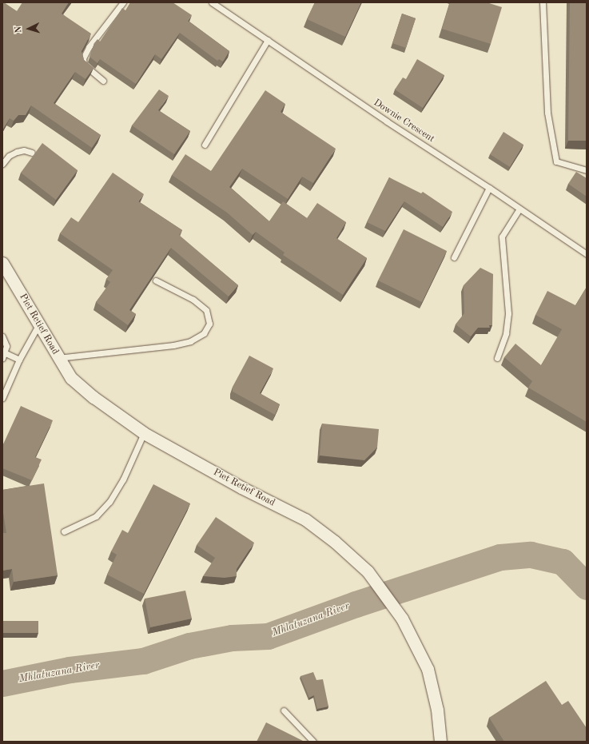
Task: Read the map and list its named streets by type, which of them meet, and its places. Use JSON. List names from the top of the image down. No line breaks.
{"streets":{"street":["Piet Retief Road"],"lane":["Downie Crescent"]},"water":["Mhlatuzana River"],"north":"left"}
